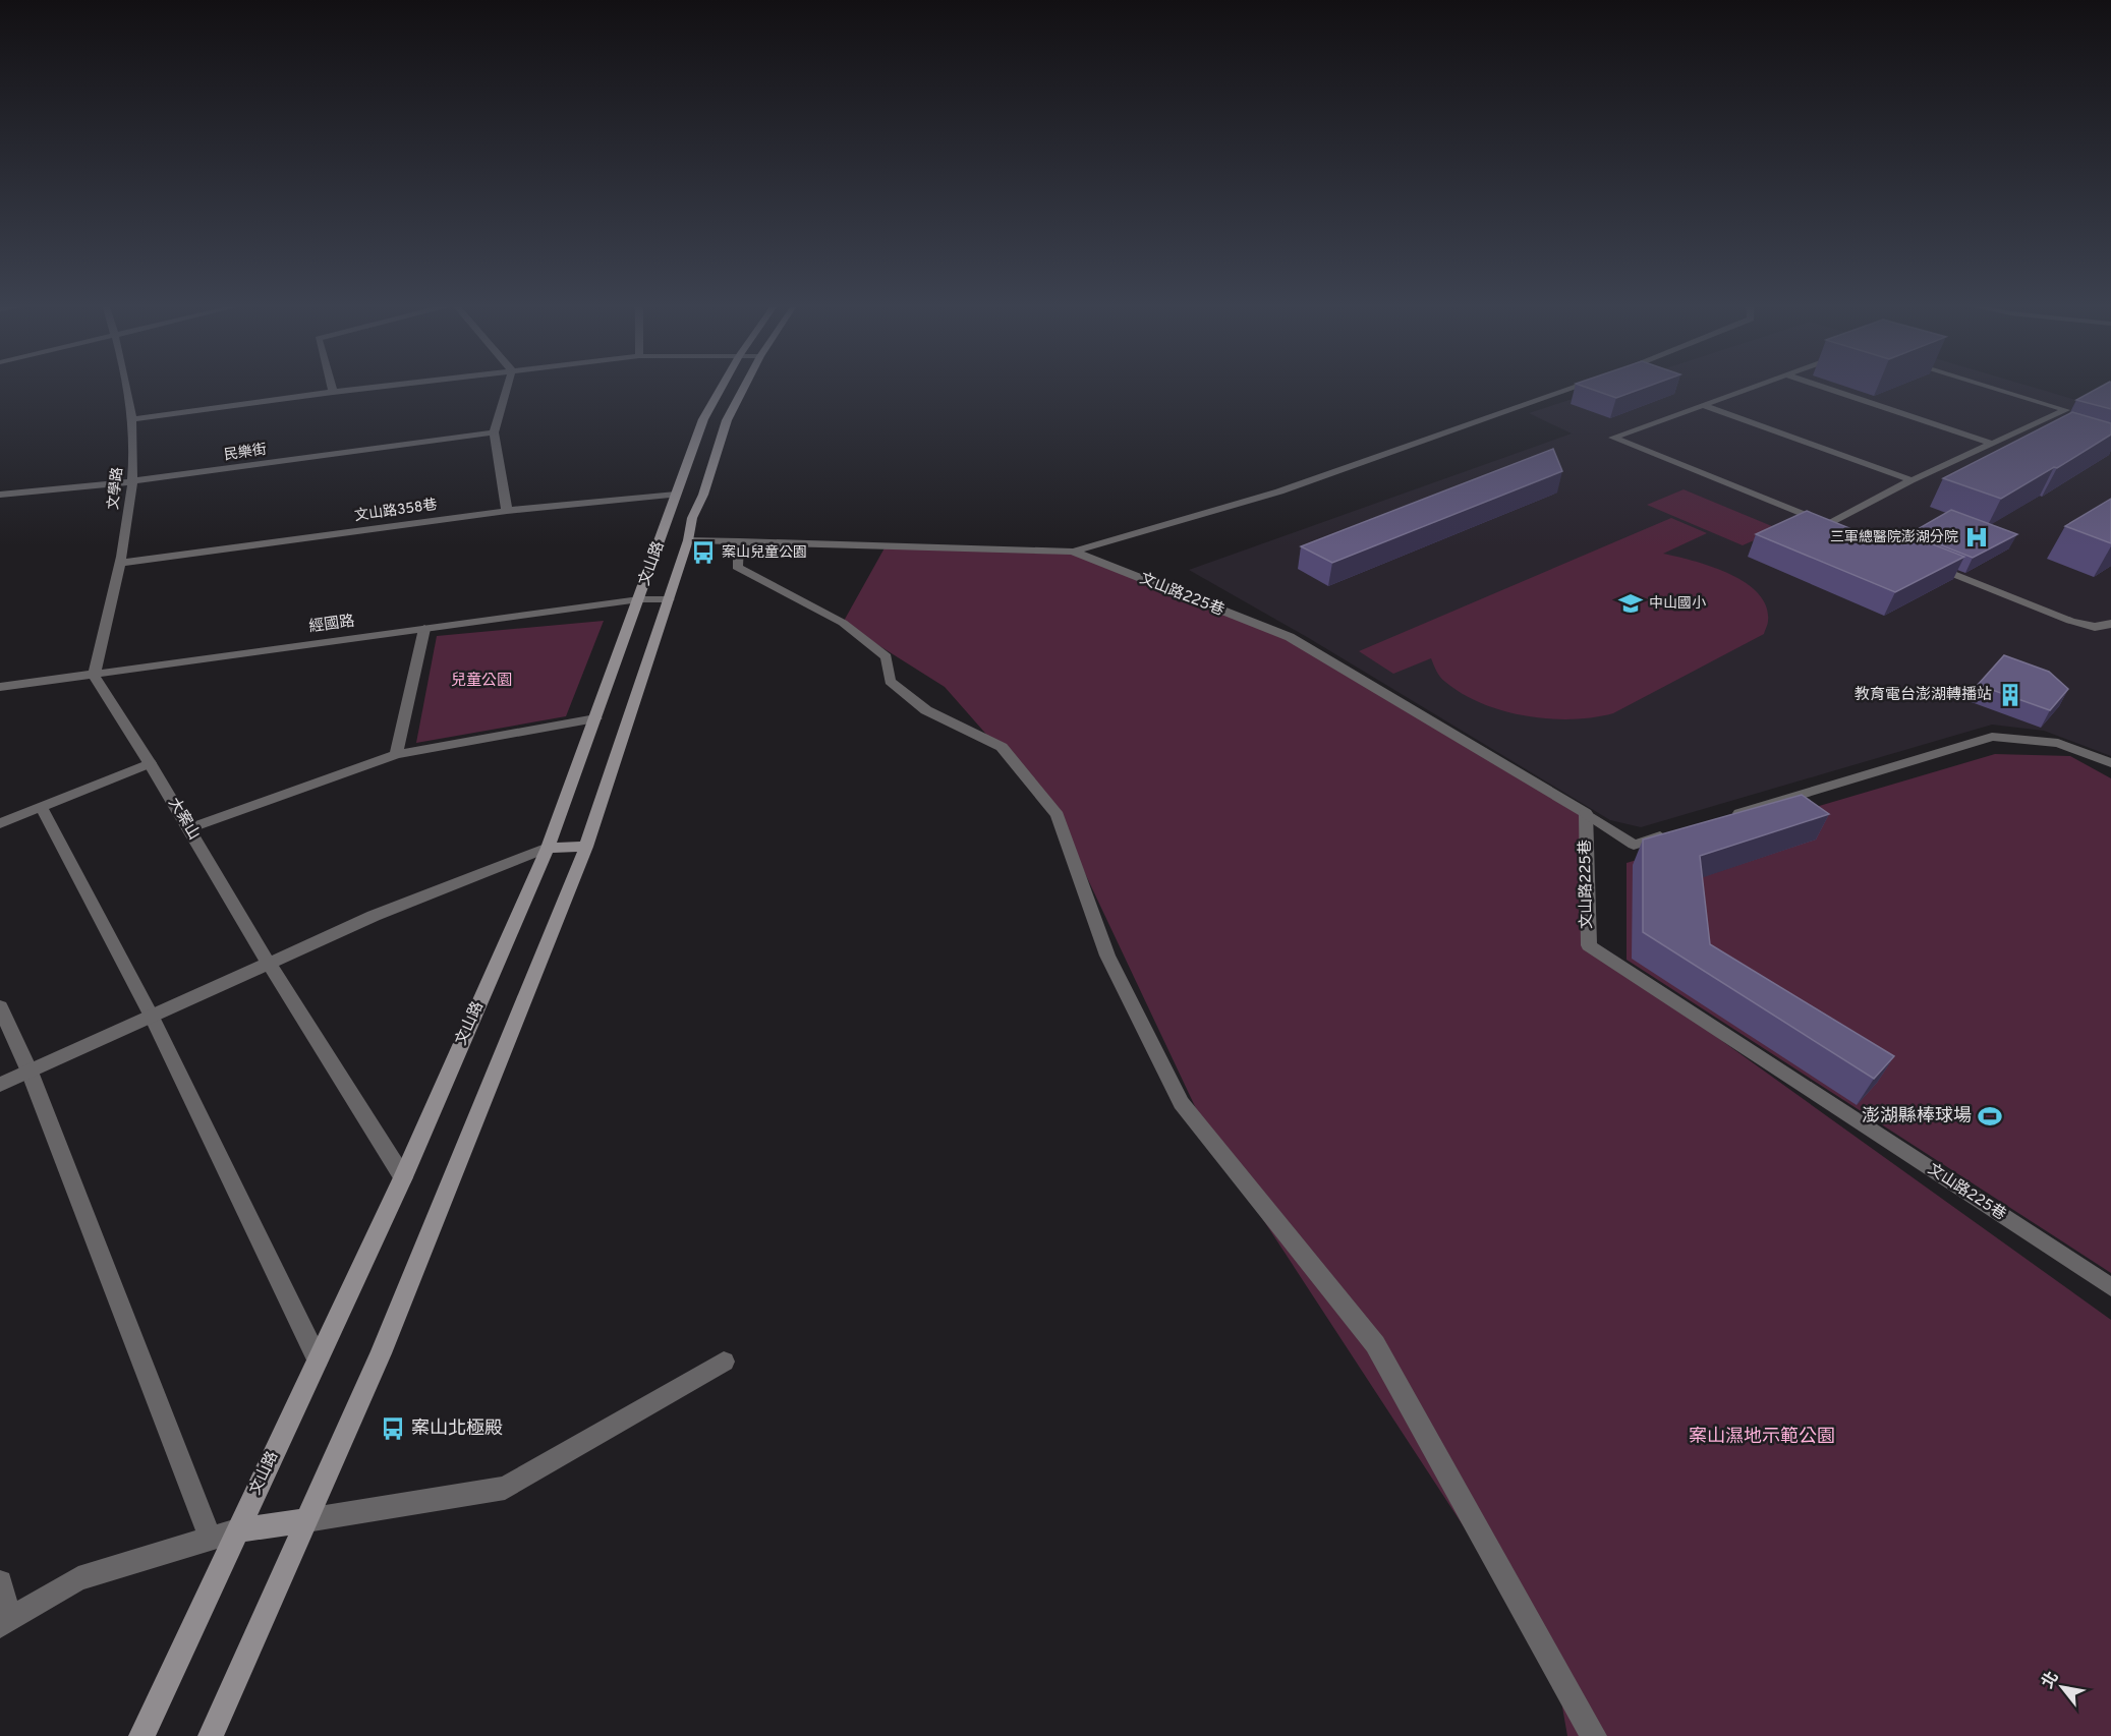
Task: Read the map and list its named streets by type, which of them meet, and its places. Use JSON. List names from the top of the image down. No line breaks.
{"streets":{"main road":["文山路"],"street":["民樂街","文學路","文山路358巷","文山路225巷","經國路","大案山"]},"crossings":[["民樂街","文學路"],["文學路","文山路358巷"],["文學路","經國路"],["文學路","大案山"],["文山路358巷","文山路"],["文山路","文山路225巷"],["文山路","經國路"],["文山路","大案山"],["經國路","大案山"]],"parks":["兒童公園","案山濕地示範公園"],"places":{"hospital":["三軍總醫院澎湖分院"],"bus stop":["案山兒童公園","案山北極殿"],"school or university":["中山國小"],"building":["教育電台澎湖轉播站"],"sports":["澎湖縣棒球場"]},"north":"top left"}
